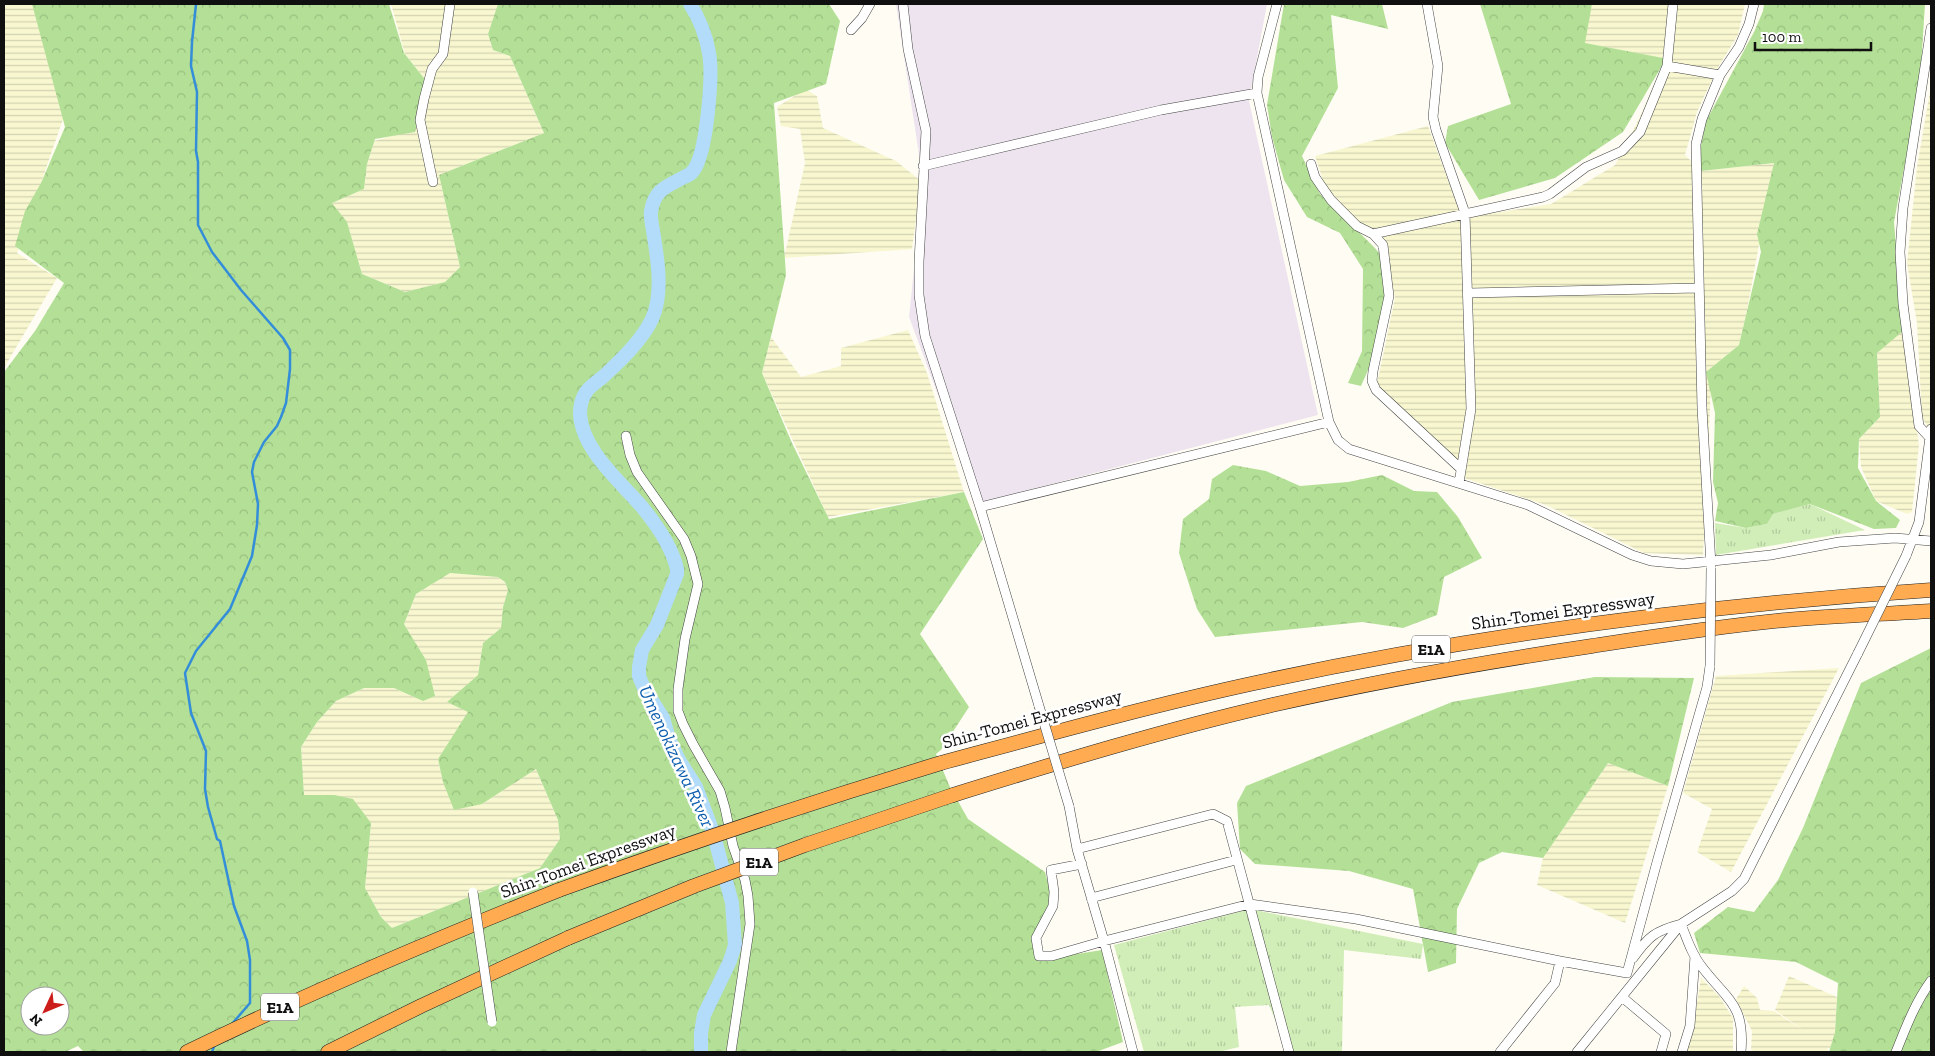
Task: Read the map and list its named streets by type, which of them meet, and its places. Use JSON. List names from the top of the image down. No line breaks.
{"streets":{"highway":["Shin-Tomei Expressway","E1A"]},"water":["Umenokizawa River"],"scale_bar":"100 m","north":"bottom left"}
